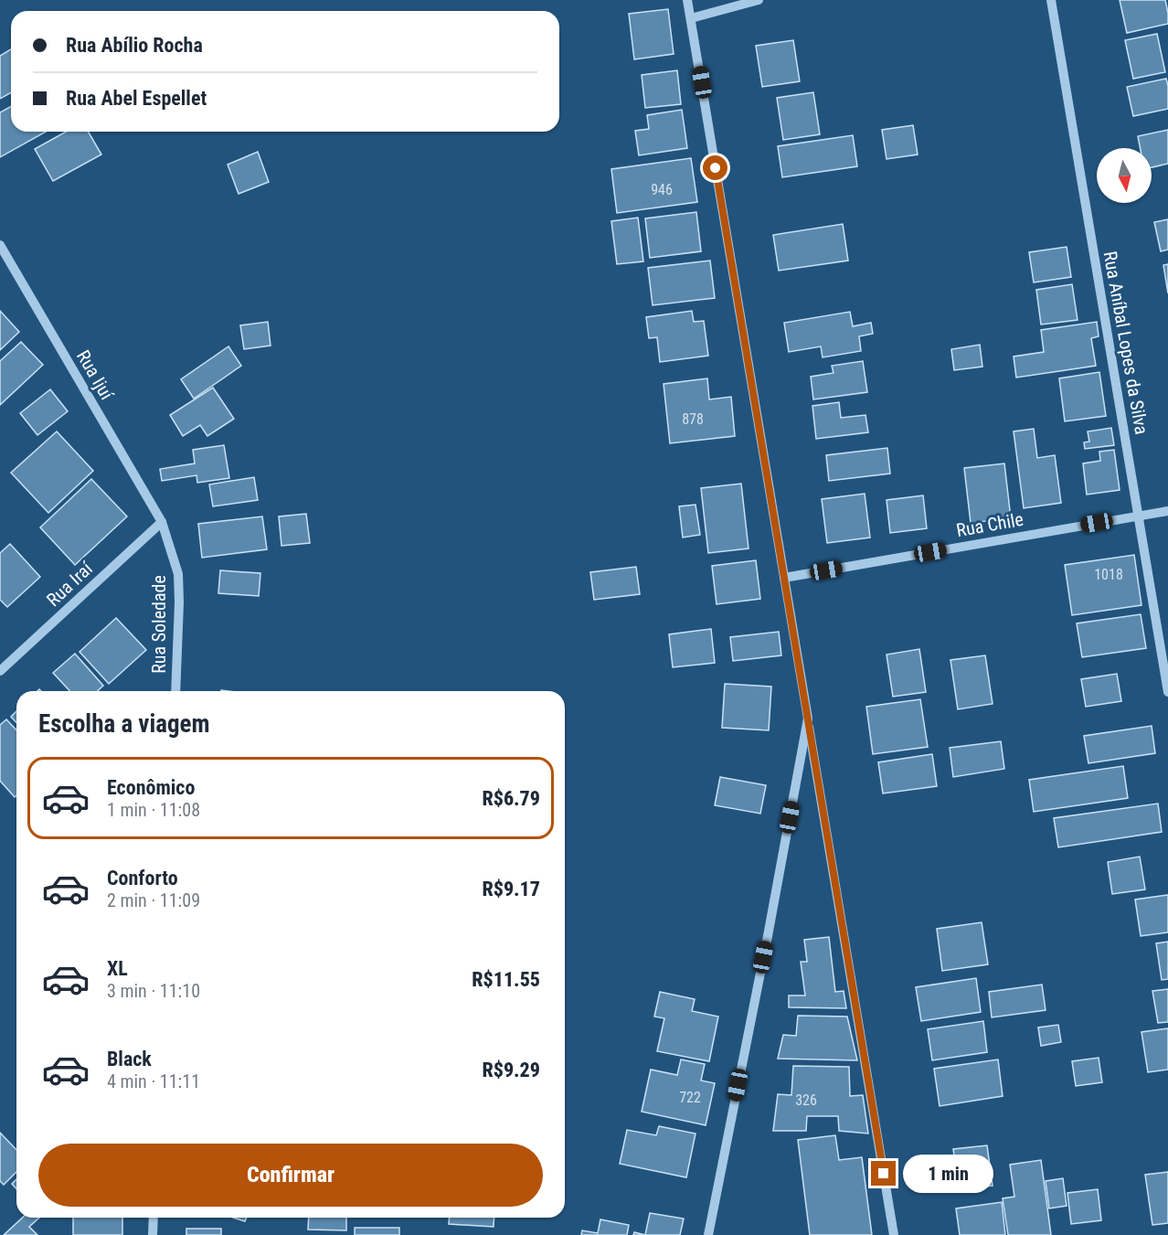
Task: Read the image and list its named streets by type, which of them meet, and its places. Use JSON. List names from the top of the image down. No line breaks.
{"streets":{"street":["Rua Aníbal Lopes da Silva","Rua Ijuí","Rua Chile","Rua Iraí","Rua Soledade"]},"crossings":[["Rua Aníbal Lopes da Silva","Rua Chile"],["Rua Ijuí","Rua Iraí"],["Rua Ijuí","Rua Soledade"],["Rua Iraí","Rua Soledade"]],"house_numbers":["946","878","1018","722","326"],"north":"bottom","page":{"banner":["Rua Abílio Rocha","Rua Abel Espellet"],"heading":"Escolha a viagem","list":[{"name":"Econômico","note":"1 min · 11:08","value":"R$6.79"},{"name":"Conforto","note":"2 min · 11:09","value":"R$9.17"},{"name":"XL","note":"3 min · 11:10","value":"R$11.55"},{"name":"Black","note":"4 min · 11:11","value":"R$9.29"}],"buttons":"Confirmar","bubble":"1 min"}}
